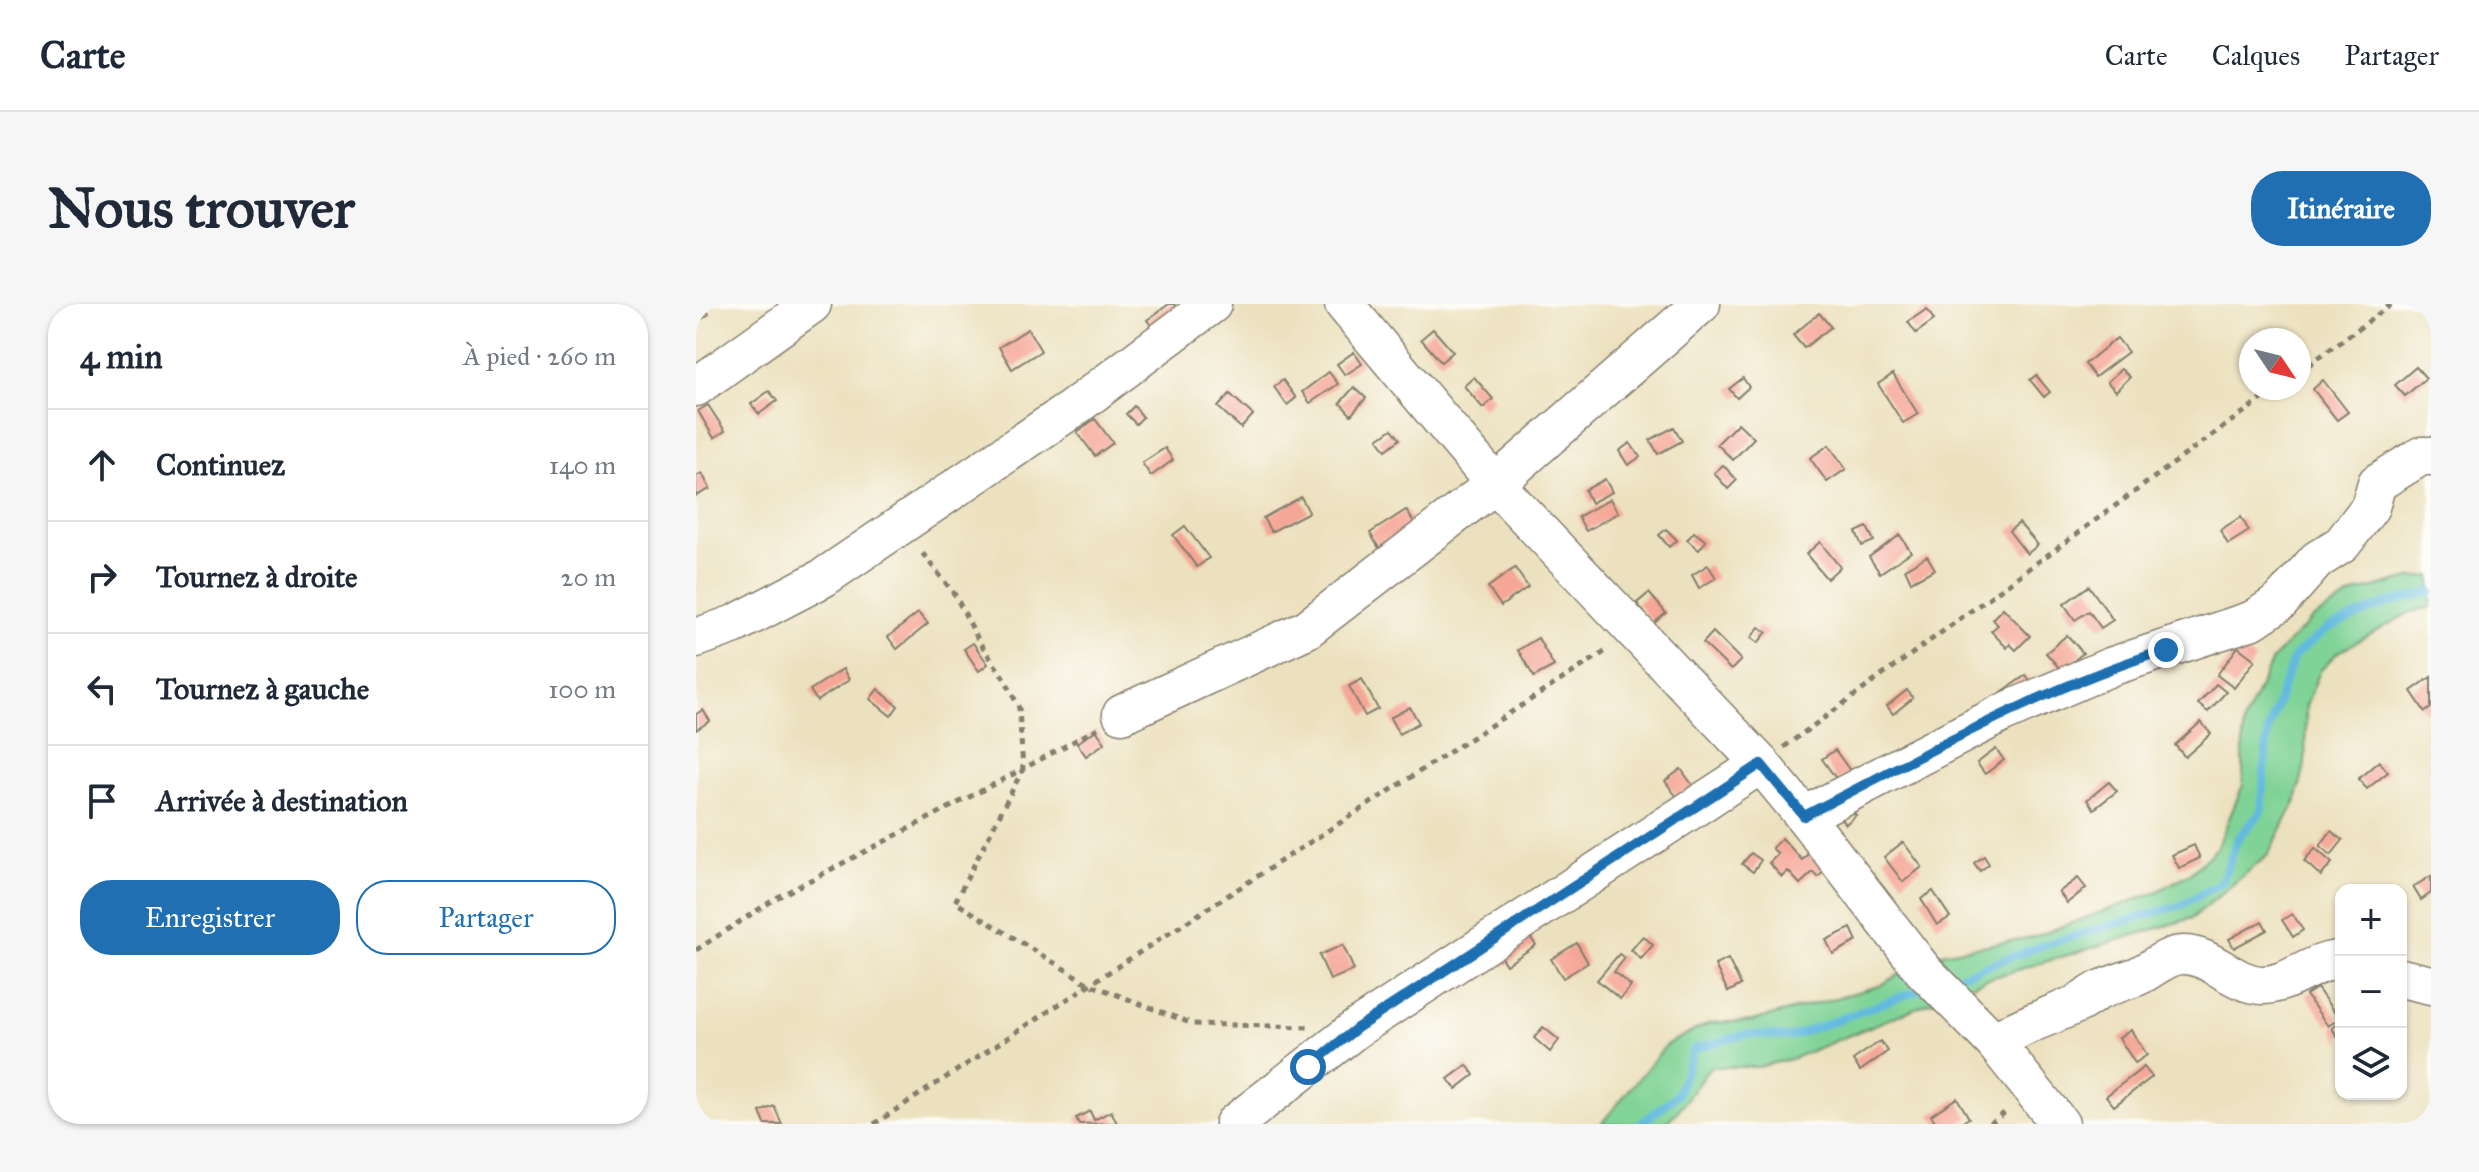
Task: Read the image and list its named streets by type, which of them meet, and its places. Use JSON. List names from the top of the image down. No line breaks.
{"north":"bottom right","page":{"header":"Carte","nav":["Carte","Calques","Partager"],"buttons":["Itinéraire",["Enregistrer","Partager"]],"title":"Nous trouver","heading":["4 min","À pied · 260 m"],"list":[["Continuez","140 m"],["Tournez à droite","20 m"],["Tournez à gauche","100 m"],"Arrivée à destination"],"map_buttons":["+","−"]}}
